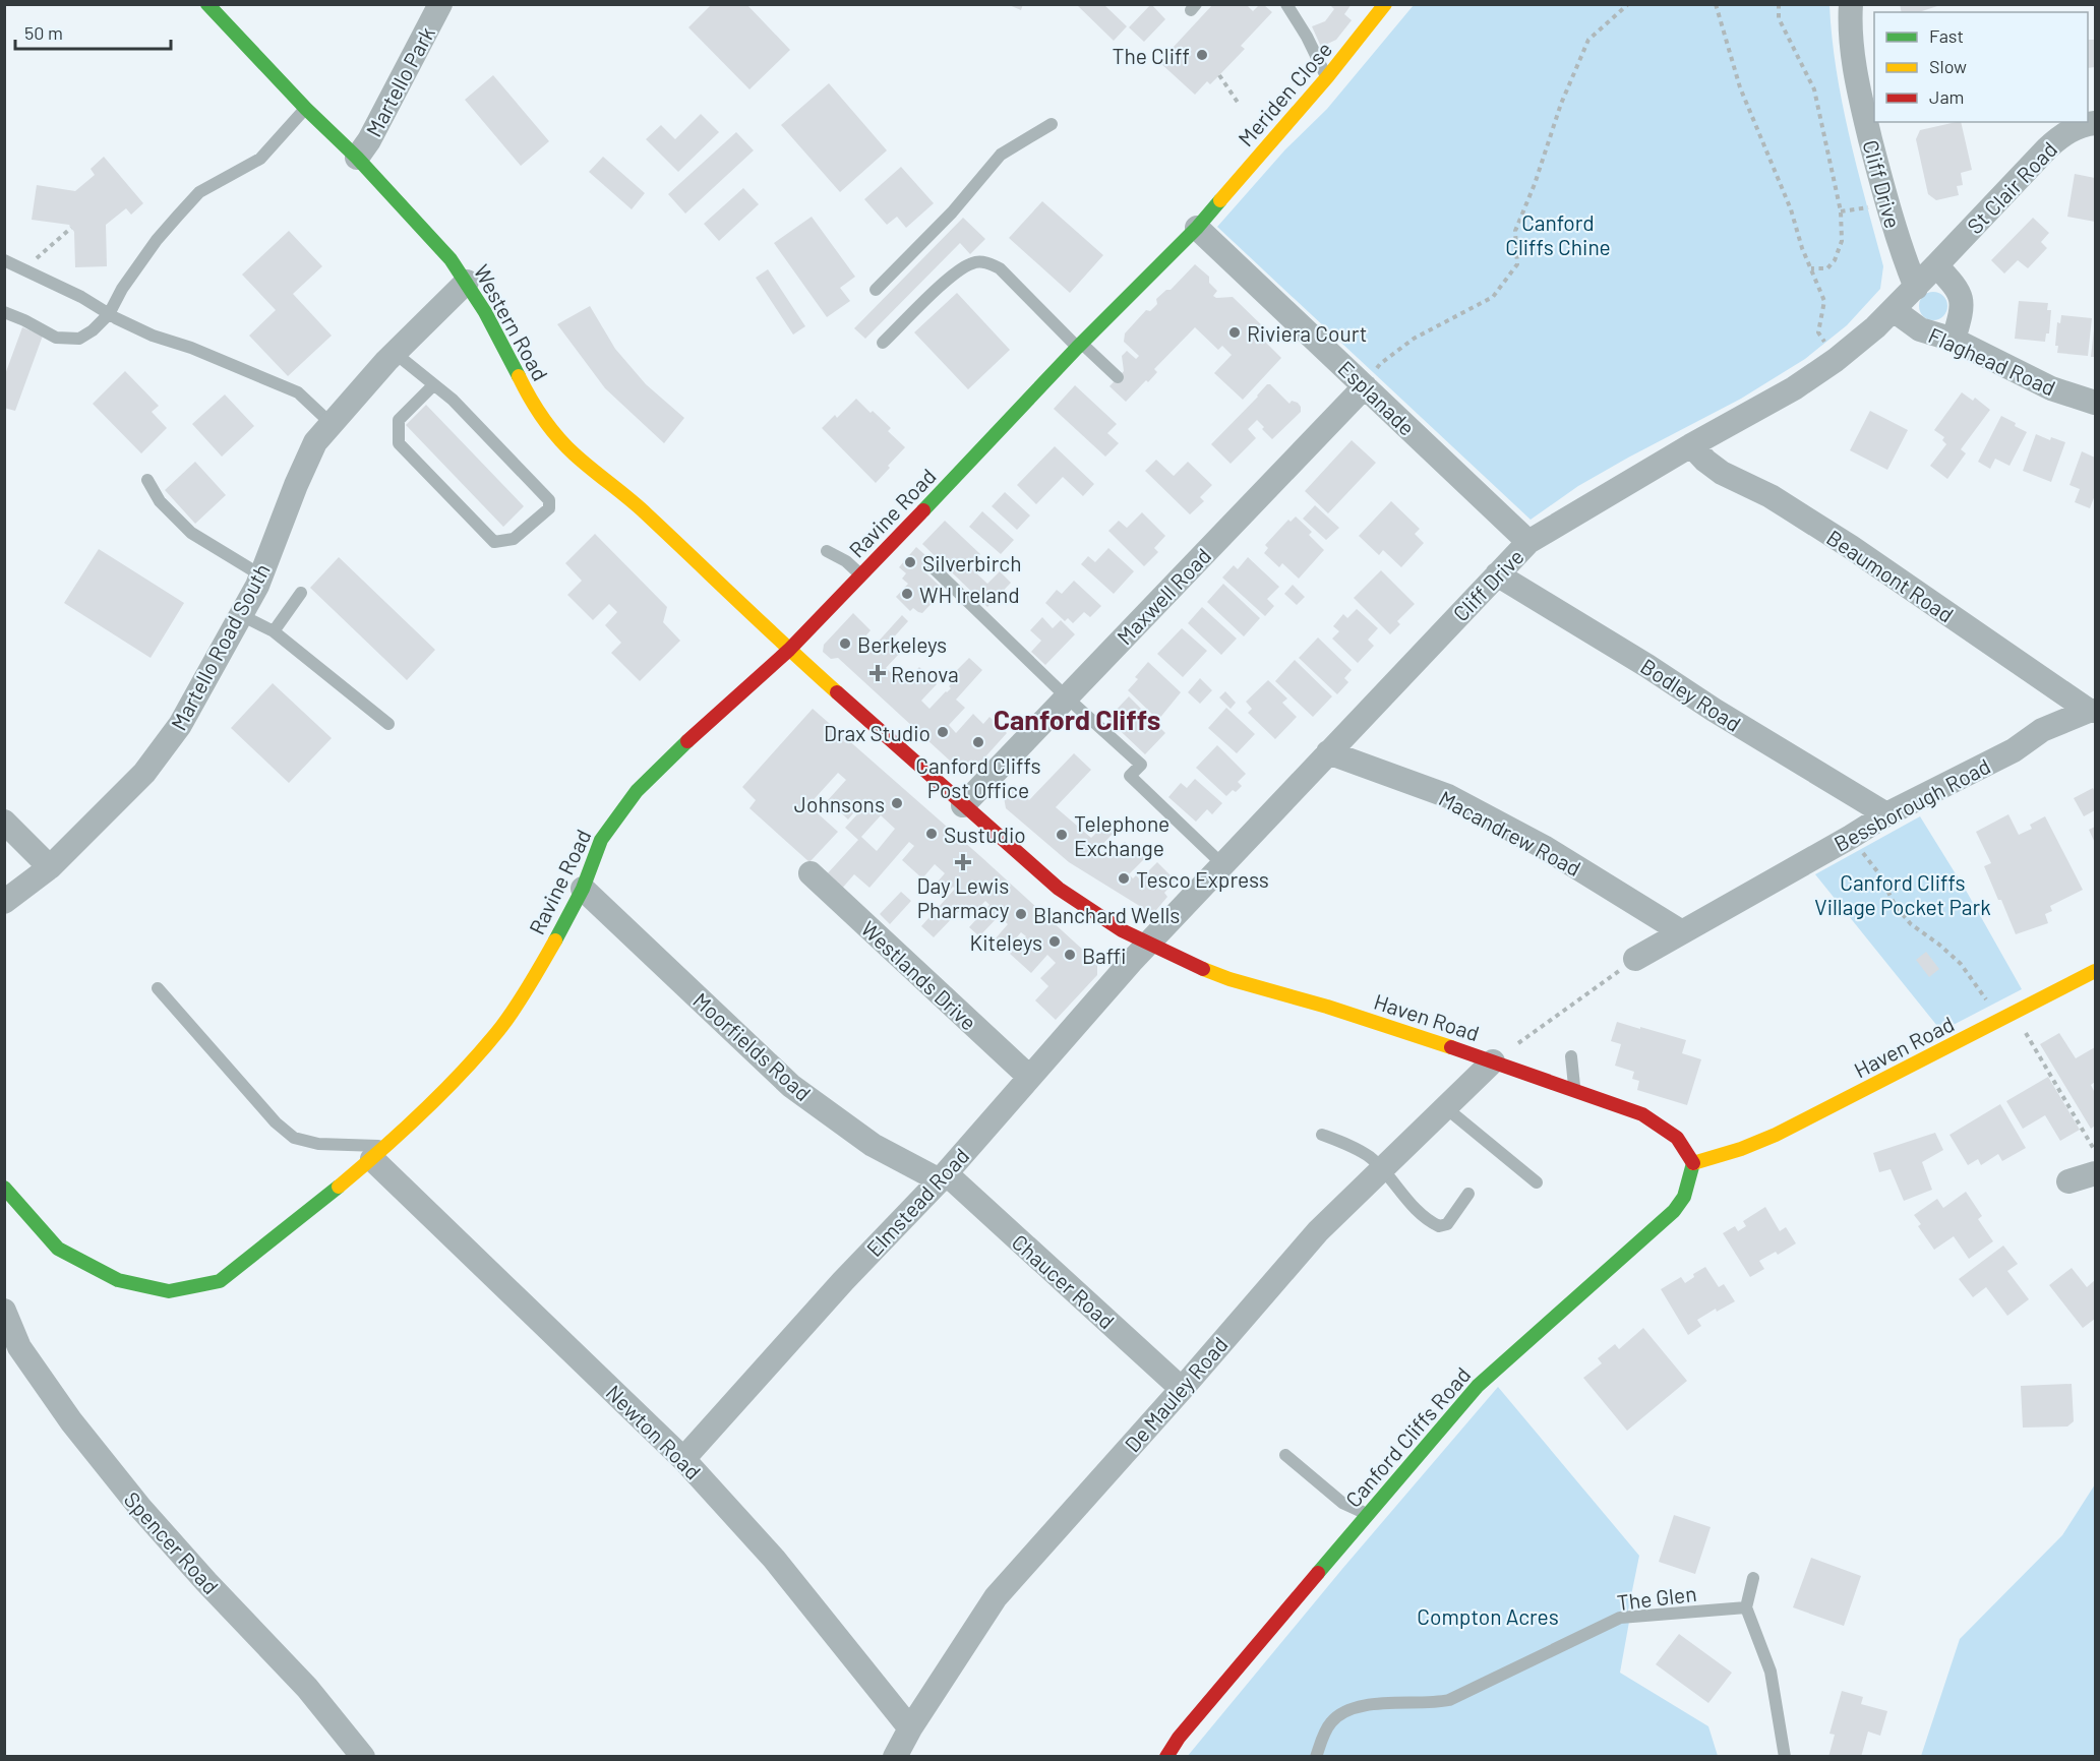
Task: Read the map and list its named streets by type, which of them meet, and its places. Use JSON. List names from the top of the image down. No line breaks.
{"streets":{"street":["Martello Park","Meriden Close","Cliff Drive","St Clair Road","Western Road","Flaghead Road","Esplanade","Ravine Road","Beaumont Road","Maxwell Road","Martello Road South","Bodley Road","Bessborough Road","Macandrew Road","Westlands Drive","Haven Road","Moorfields Road","Elmstead Road","Chaucer Road","De Mauley Road","Newton Road","Canford Cliffs Road","Spencer Road"],"lane":["The Glen"]},"crossings":[["Martello Park","Western Road"],["Meriden Close","Ravine Road"],["Cliff Drive","St Clair Road"],["Cliff Drive","Flaghead Road"],["Cliff Drive","Esplanade"],["Cliff Drive","Beaumont Road"],["Cliff Drive","Bodley Road"],["Cliff Drive","Macandrew Road"],["Cliff Drive","Haven Road"],["Cliff Drive","Elmstead Road"],["Western Road","Ravine Road"],["Western Road","Martello Road South"],["Western Road","Haven Road"],["Esplanade","Ravine Road"],["Esplanade","Maxwell Road"],["Ravine Road","Haven Road"],["Ravine Road","Moorfields Road"],["Ravine Road","Newton Road"],["Beaumont Road","Bessborough Road"],["Maxwell Road","Haven Road"],["Bodley Road","Bessborough Road"],["Bessborough Road","Macandrew Road"],["Westlands Drive","Elmstead Road"],["Haven Road","Elmstead Road"],["Haven Road","De Mauley Road"],["Haven Road","Canford Cliffs Road"],["Moorfields Road","Elmstead Road"],["Moorfields Road","Chaucer Road"],["Elmstead Road","Chaucer Road"],["Elmstead Road","Newton Road"],["Chaucer Road","De Mauley Road"],["De Mauley Road","Newton Road"]],"districts":["Canford Cliffs"],"parks":["Canford Cliffs Chine","Canford Cliffs Village Pocket Park","Compton Acres"],"places":{"other":["The Cliff","Riviera Court","Silverbirch","WH Ireland","Berkeleys","Drax Studio","Canford Cliffs Post Office","Johnsons","Sustudio","Telephone Exchange","Tesco Express","Blanchard Wells","Kiteleys","Baffi"],"health":["Renova","Day Lewis Pharmacy"]},"legend":["Fast","Slow","Jam"],"scale_bar":"50 m"}
